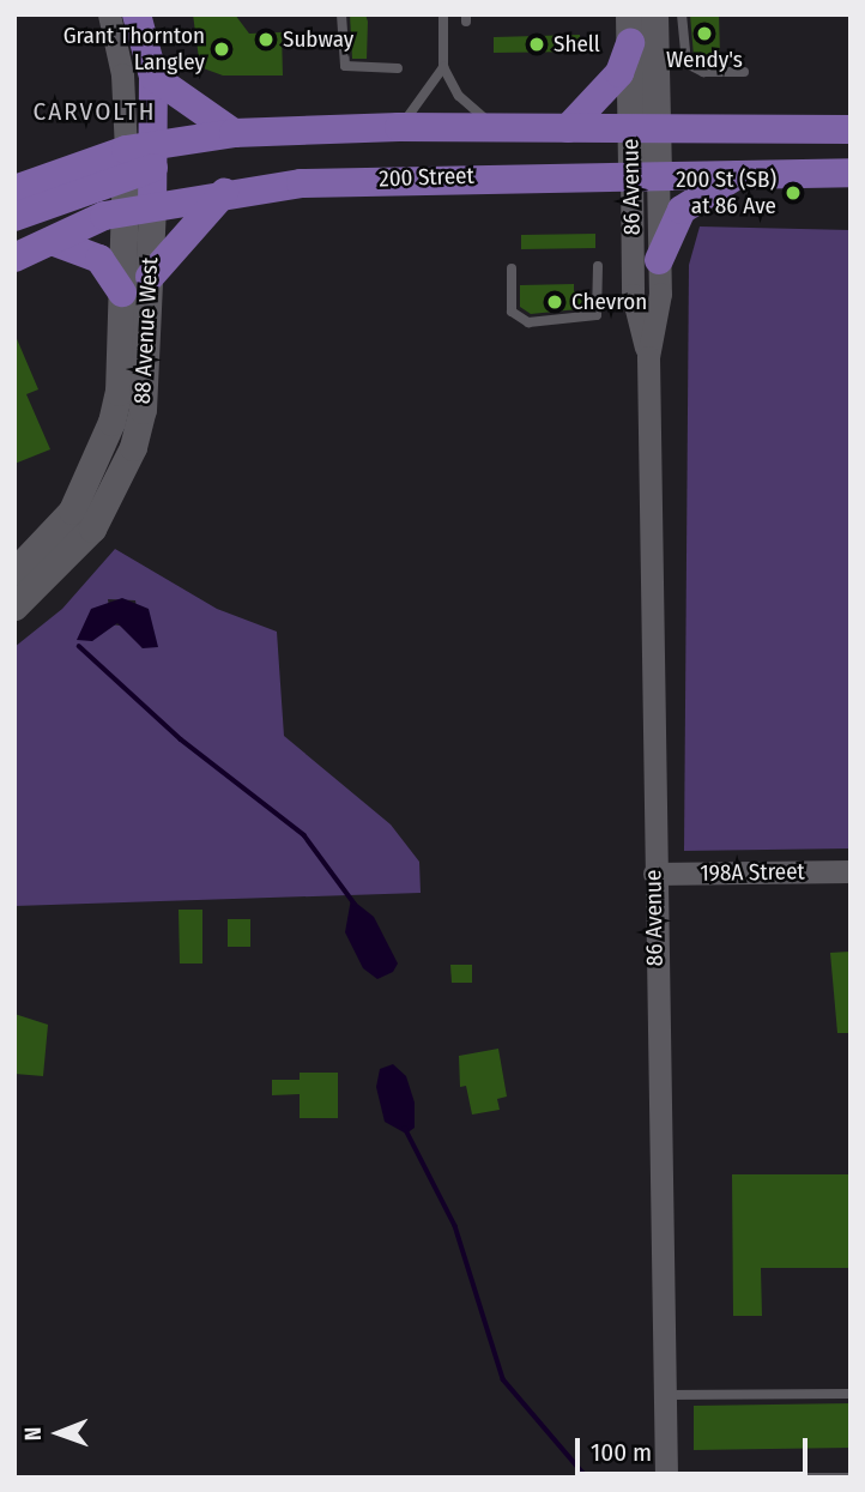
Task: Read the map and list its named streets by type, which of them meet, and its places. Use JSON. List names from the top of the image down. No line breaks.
{"streets":{"main road":["200 Street","86 Avenue","88 Avenue West"],"street":["198A Street"]},"crossings":[["200 Street","86 Avenue"],["200 Street","88 Avenue West"],["86 Avenue","198A Street"]],"districts":["CARVOLTH"],"places":["Wendy's","Subway","Shell","Grant Thornton Langley","200 St (SB) at 86 Ave","Chevron"],"scale_bar":"100 m","north":"left"}
